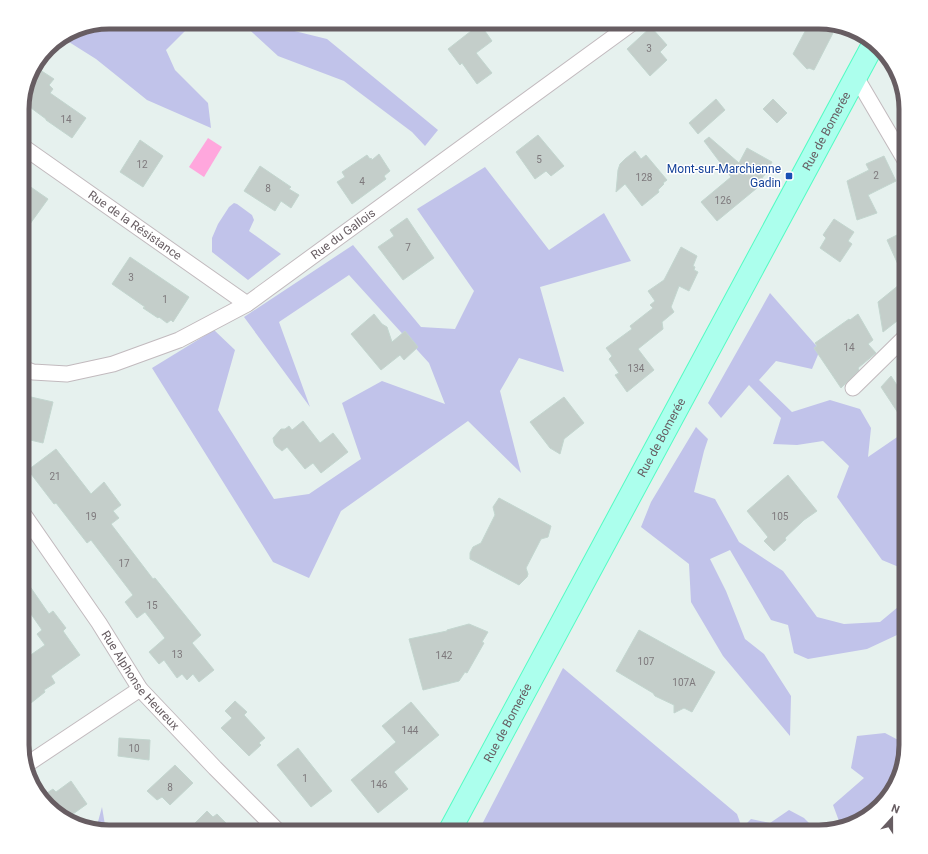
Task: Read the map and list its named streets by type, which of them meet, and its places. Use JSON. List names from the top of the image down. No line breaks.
{"streets":{"main road":["Rue de Bomerée"],"street":["Rue de la Résistance","Rue du Gallois","Rue Alphonse Heureux"]},"crossings":[["Rue de la Résistance","Rue du Gallois"]],"places":{"transit":["Mont-sur-Marchienne Gadin"]},"house_numbers":["3","14","5","12","2","128","4","8","126","7","3","1","14","134","21","19","105","17","15","13","142","107","107A","144","10","1","146","8"],"north":"top"}
